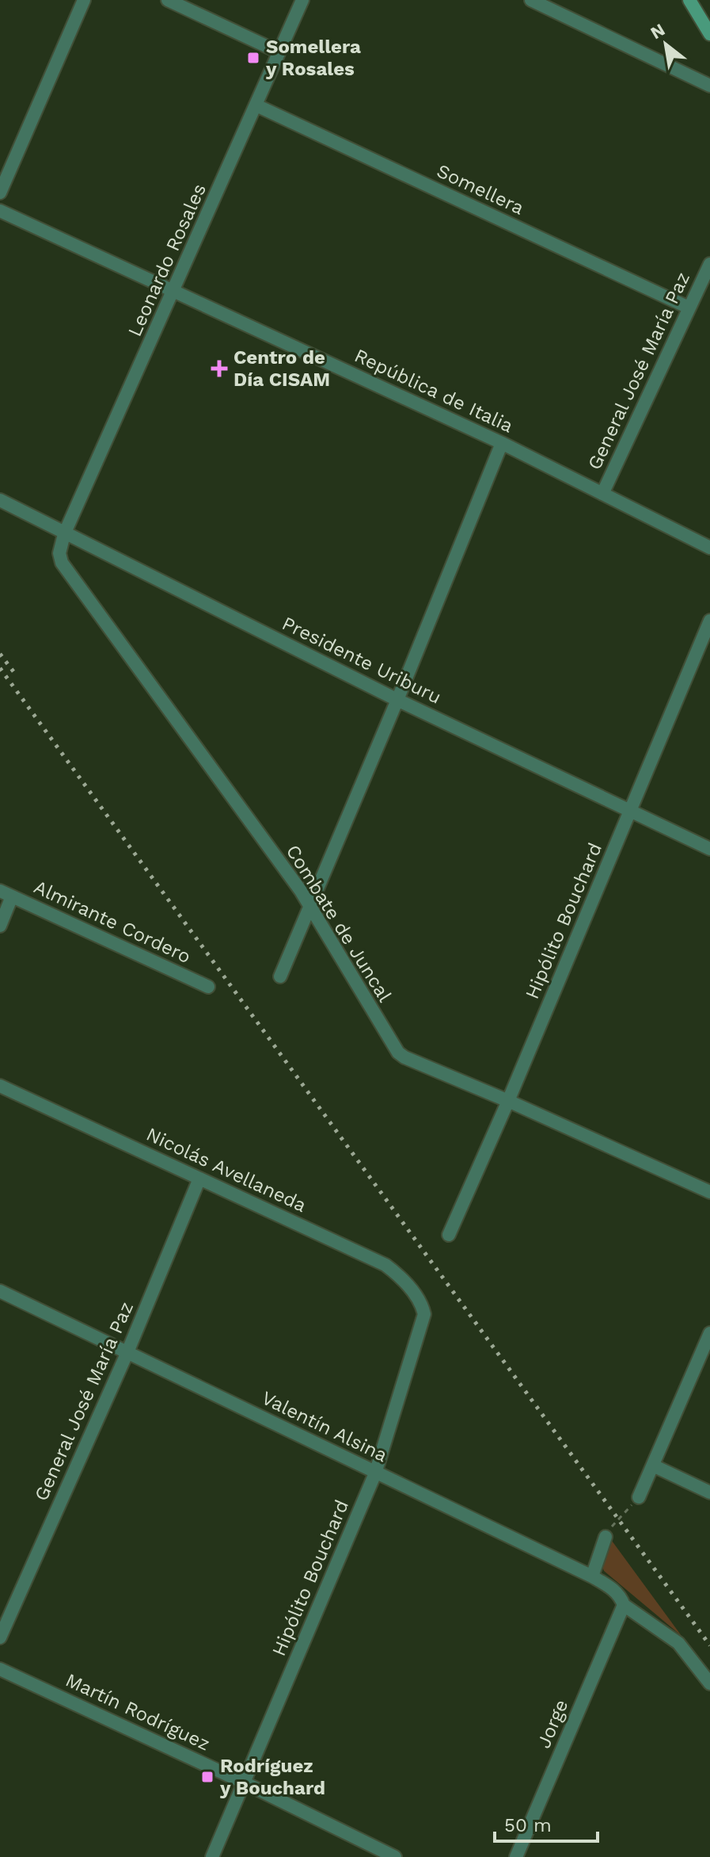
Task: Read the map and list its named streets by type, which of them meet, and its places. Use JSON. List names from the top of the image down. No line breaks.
{"streets":{"street":["Somellera","Leonardo Rosales","General José María Paz","República de Italia","Presidente Uriburu","Hipólito Bouchard","Almirante Cordero","Combate de Juncal","Nicolás Avellaneda","Valentín Alsina","Martín Rodríguez","Jorge"]},"crossings":[["Somellera","Leonardo Rosales"],["Somellera","General José María Paz"],["Leonardo Rosales","República de Italia"],["Leonardo Rosales","Presidente Uriburu"],["Leonardo Rosales","Combate de Juncal"],["General José María Paz","República de Italia"],["General José María Paz","Nicolás Avellaneda"],["General José María Paz","Valentín Alsina"],["Presidente Uriburu","Hipólito Bouchard"],["Presidente Uriburu","Combate de Juncal"],["Hipólito Bouchard","Combate de Juncal"],["Hipólito Bouchard","Nicolás Avellaneda"],["Hipólito Bouchard","Valentín Alsina"],["Hipólito Bouchard","Martín Rodríguez"],["Valentín Alsina","Jorge"]],"places":{"transit":["Somellera y Rosales","Rodríguez y Bouchard"],"health":["Centro de Día CISAM"]},"scale_bar":"50 m","north":"top left"}
